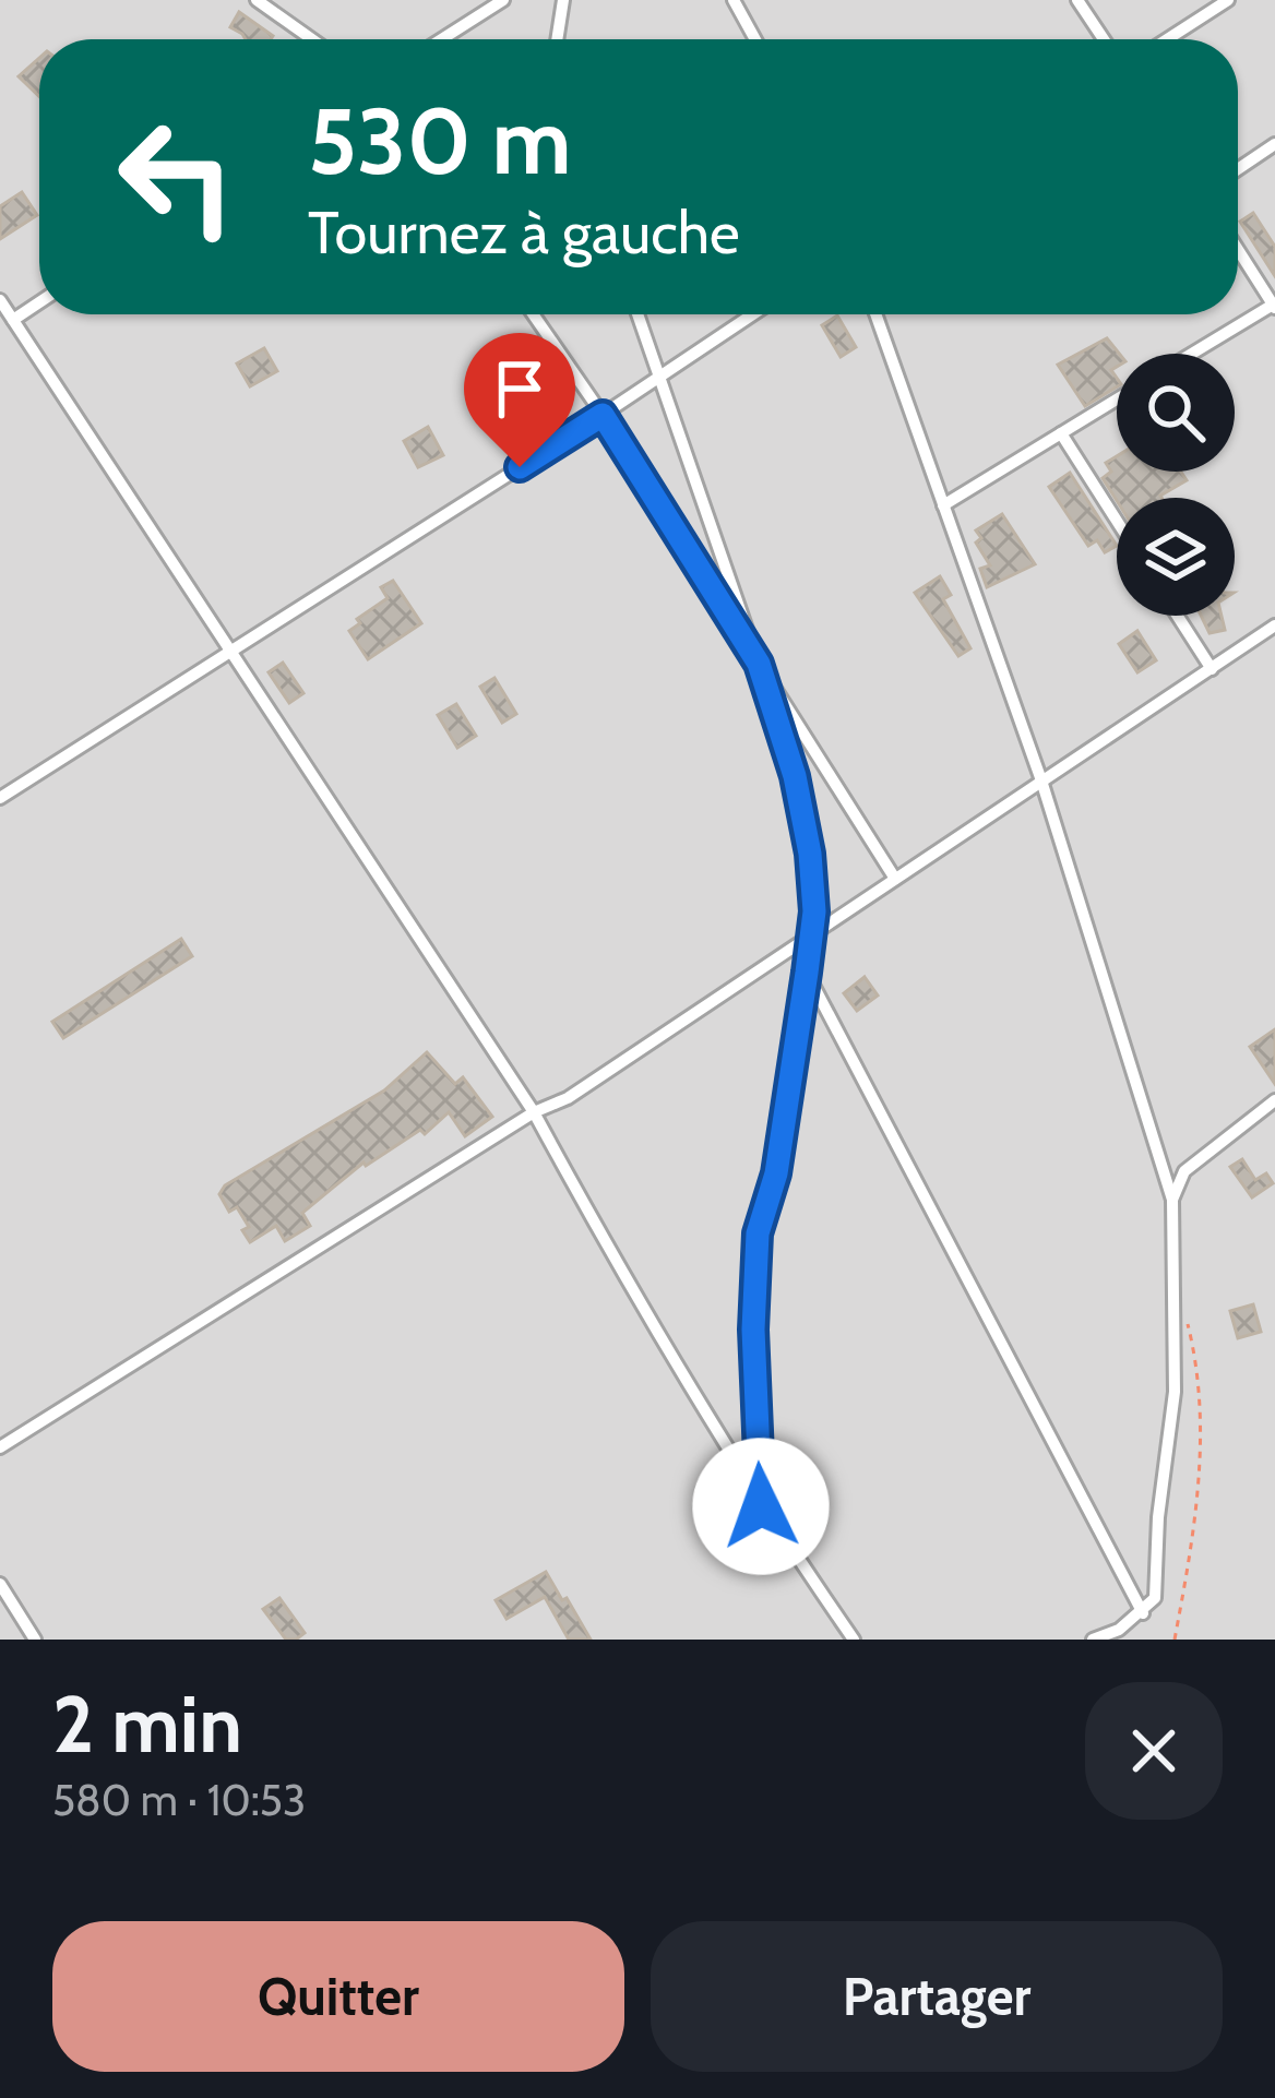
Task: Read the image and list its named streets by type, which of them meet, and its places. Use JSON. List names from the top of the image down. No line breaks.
{"page":{"turn":["530 m","Tournez à gauche"],"heading":["2 min","580 m · 10:53"],"buttons":["Quitter","Partager"]}}
